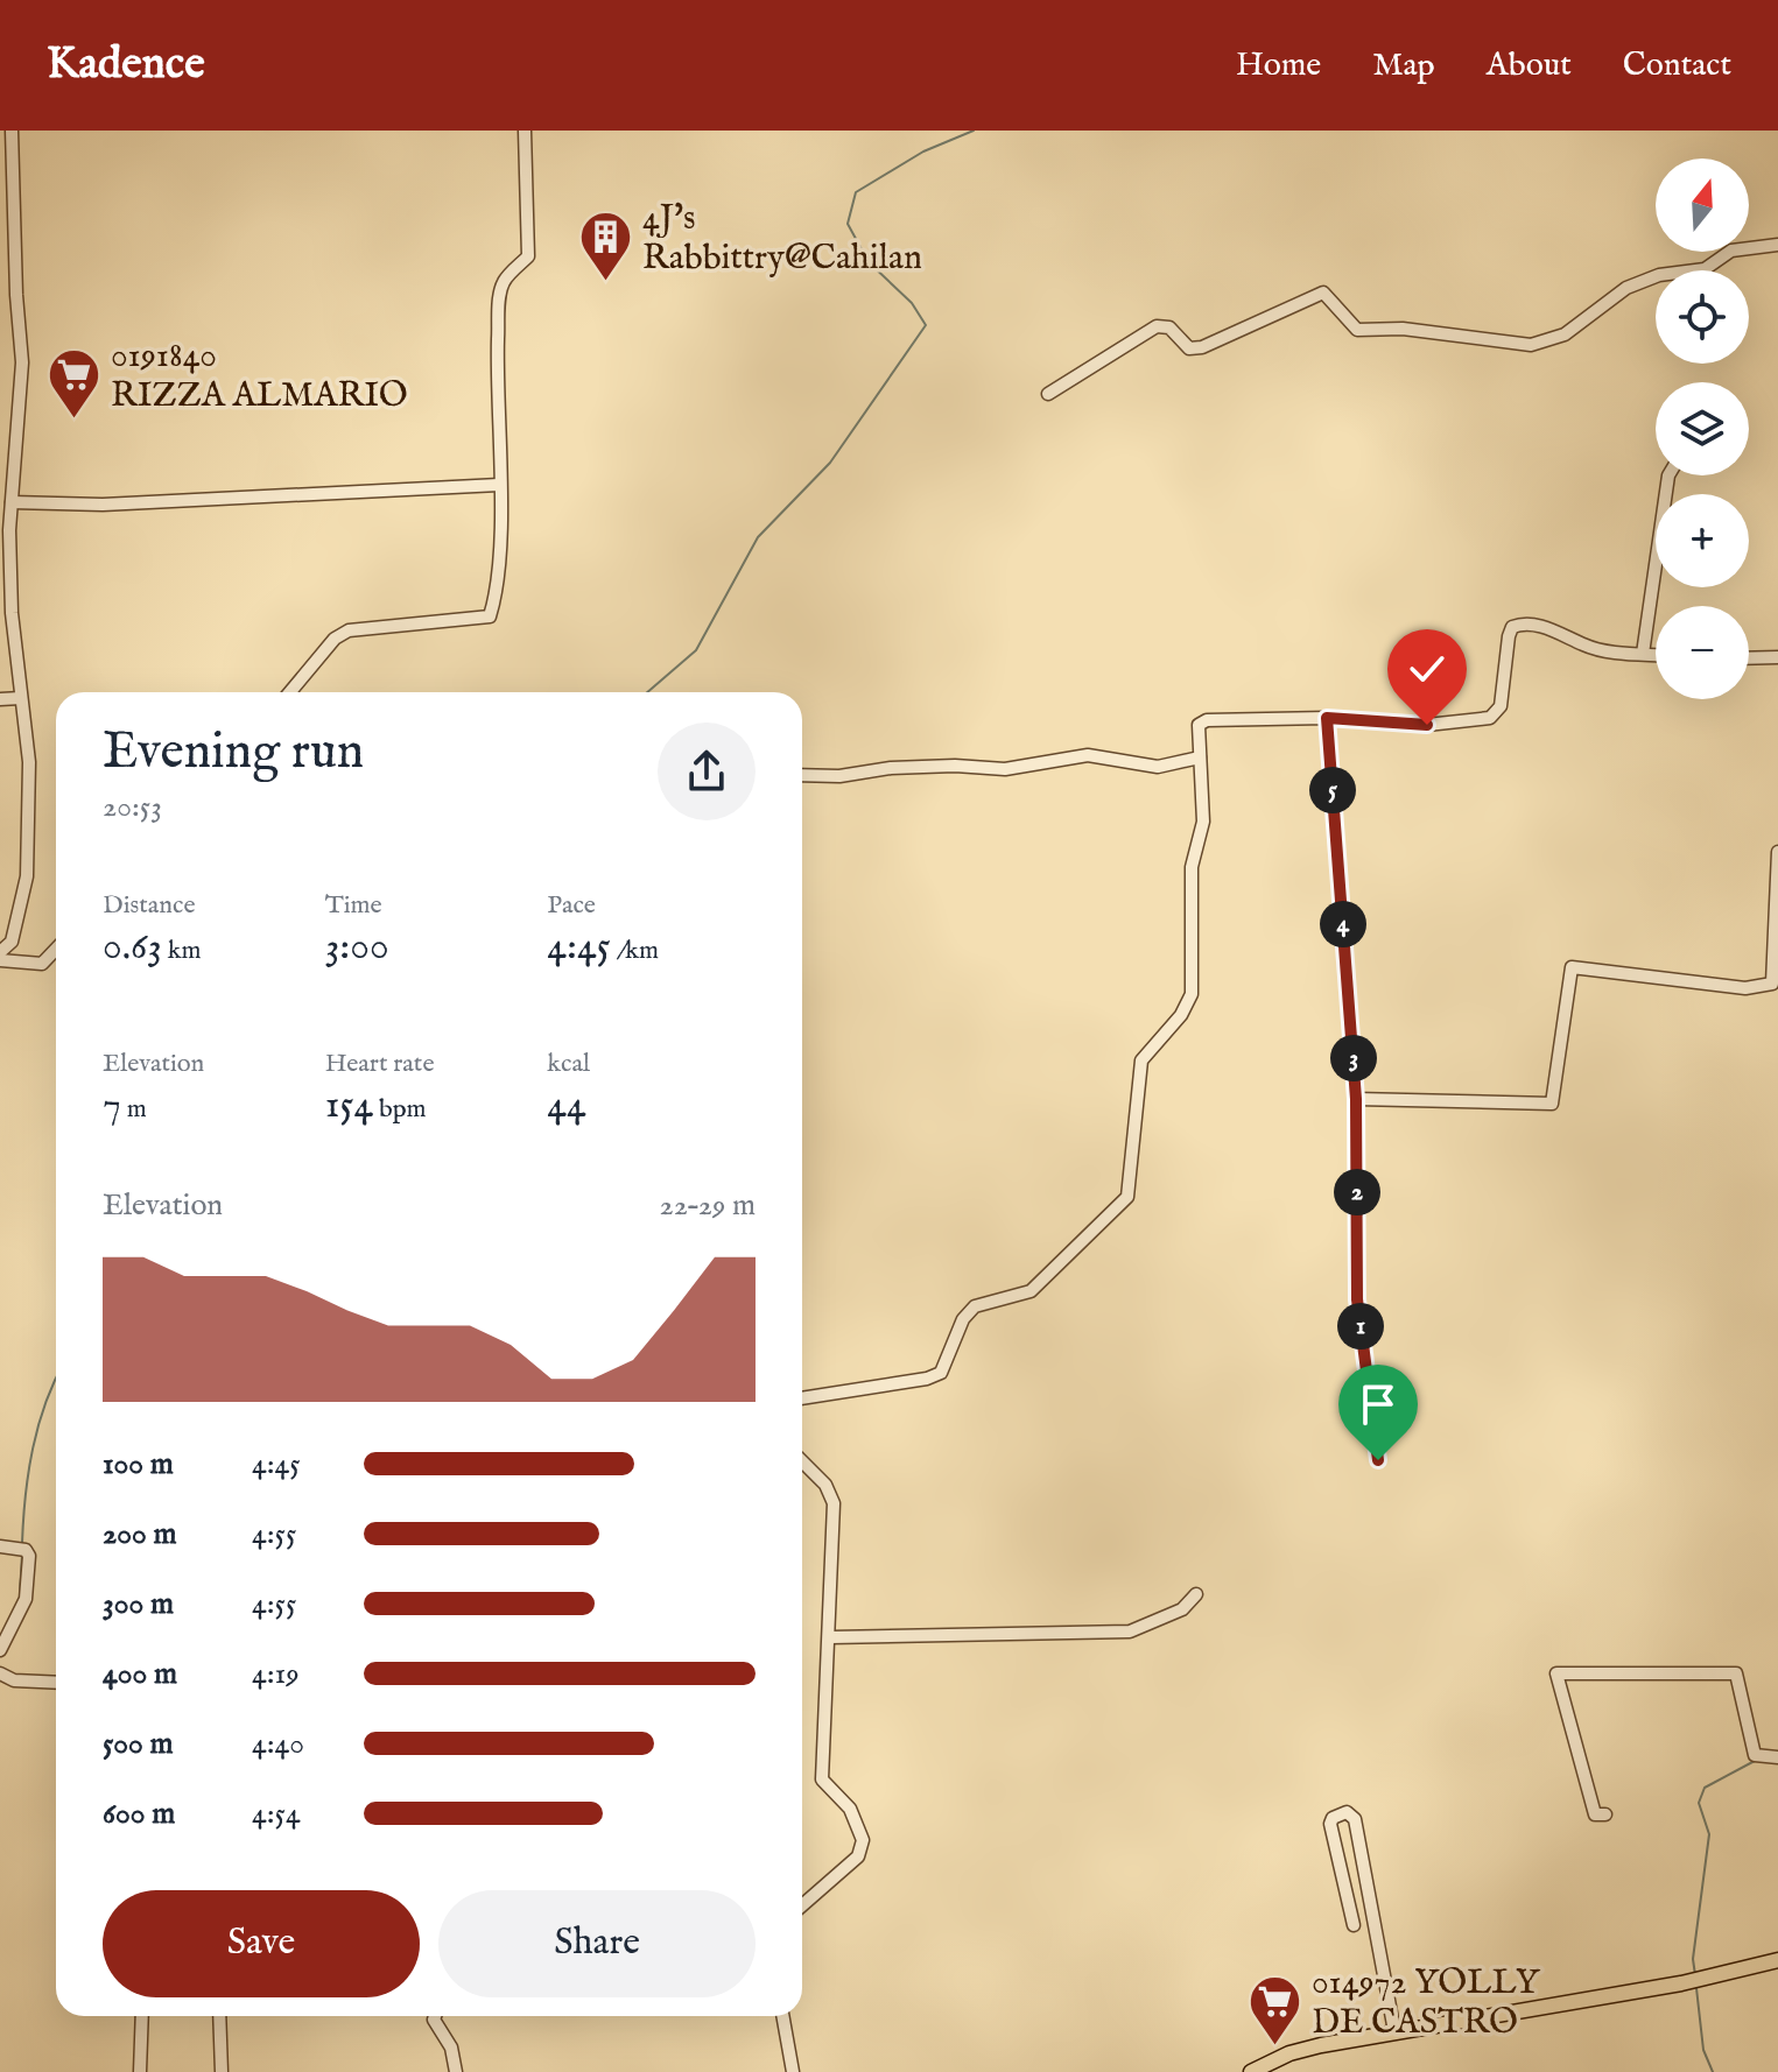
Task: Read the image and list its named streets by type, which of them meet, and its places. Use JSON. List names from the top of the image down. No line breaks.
{"places":{"building":["4J's Rabbittry@Cahilan"],"supermarket":["0191840 RIZZA ALMARIO","014972 YOLLY DE CASTRO"]},"north":"top","page":{"header":"Kadence","nav":["Home","Map","About","Contact"],"map_buttons":["+","−"],"heading":["Evening run","20:53"],"pins":["5","4","3","2","1"],"stats":[["Distance","0.63 km"],["Time","3:00"],["Pace","4:45 /km"],["Elevation","7 m"],["Heart rate","154 bpm"],["kcal","44"]],"chart":["Elevation","22–29 m"],"list":[{"name":"100 m","note":"4:45"},{"name":"200 m","note":"4:55"},{"name":"300 m","note":"4:55"},{"name":"400 m","note":"4:19"},{"name":"500 m","note":"4:40"},{"name":"600 m","note":"4:54"}],"buttons":["Save","Share"]}}
